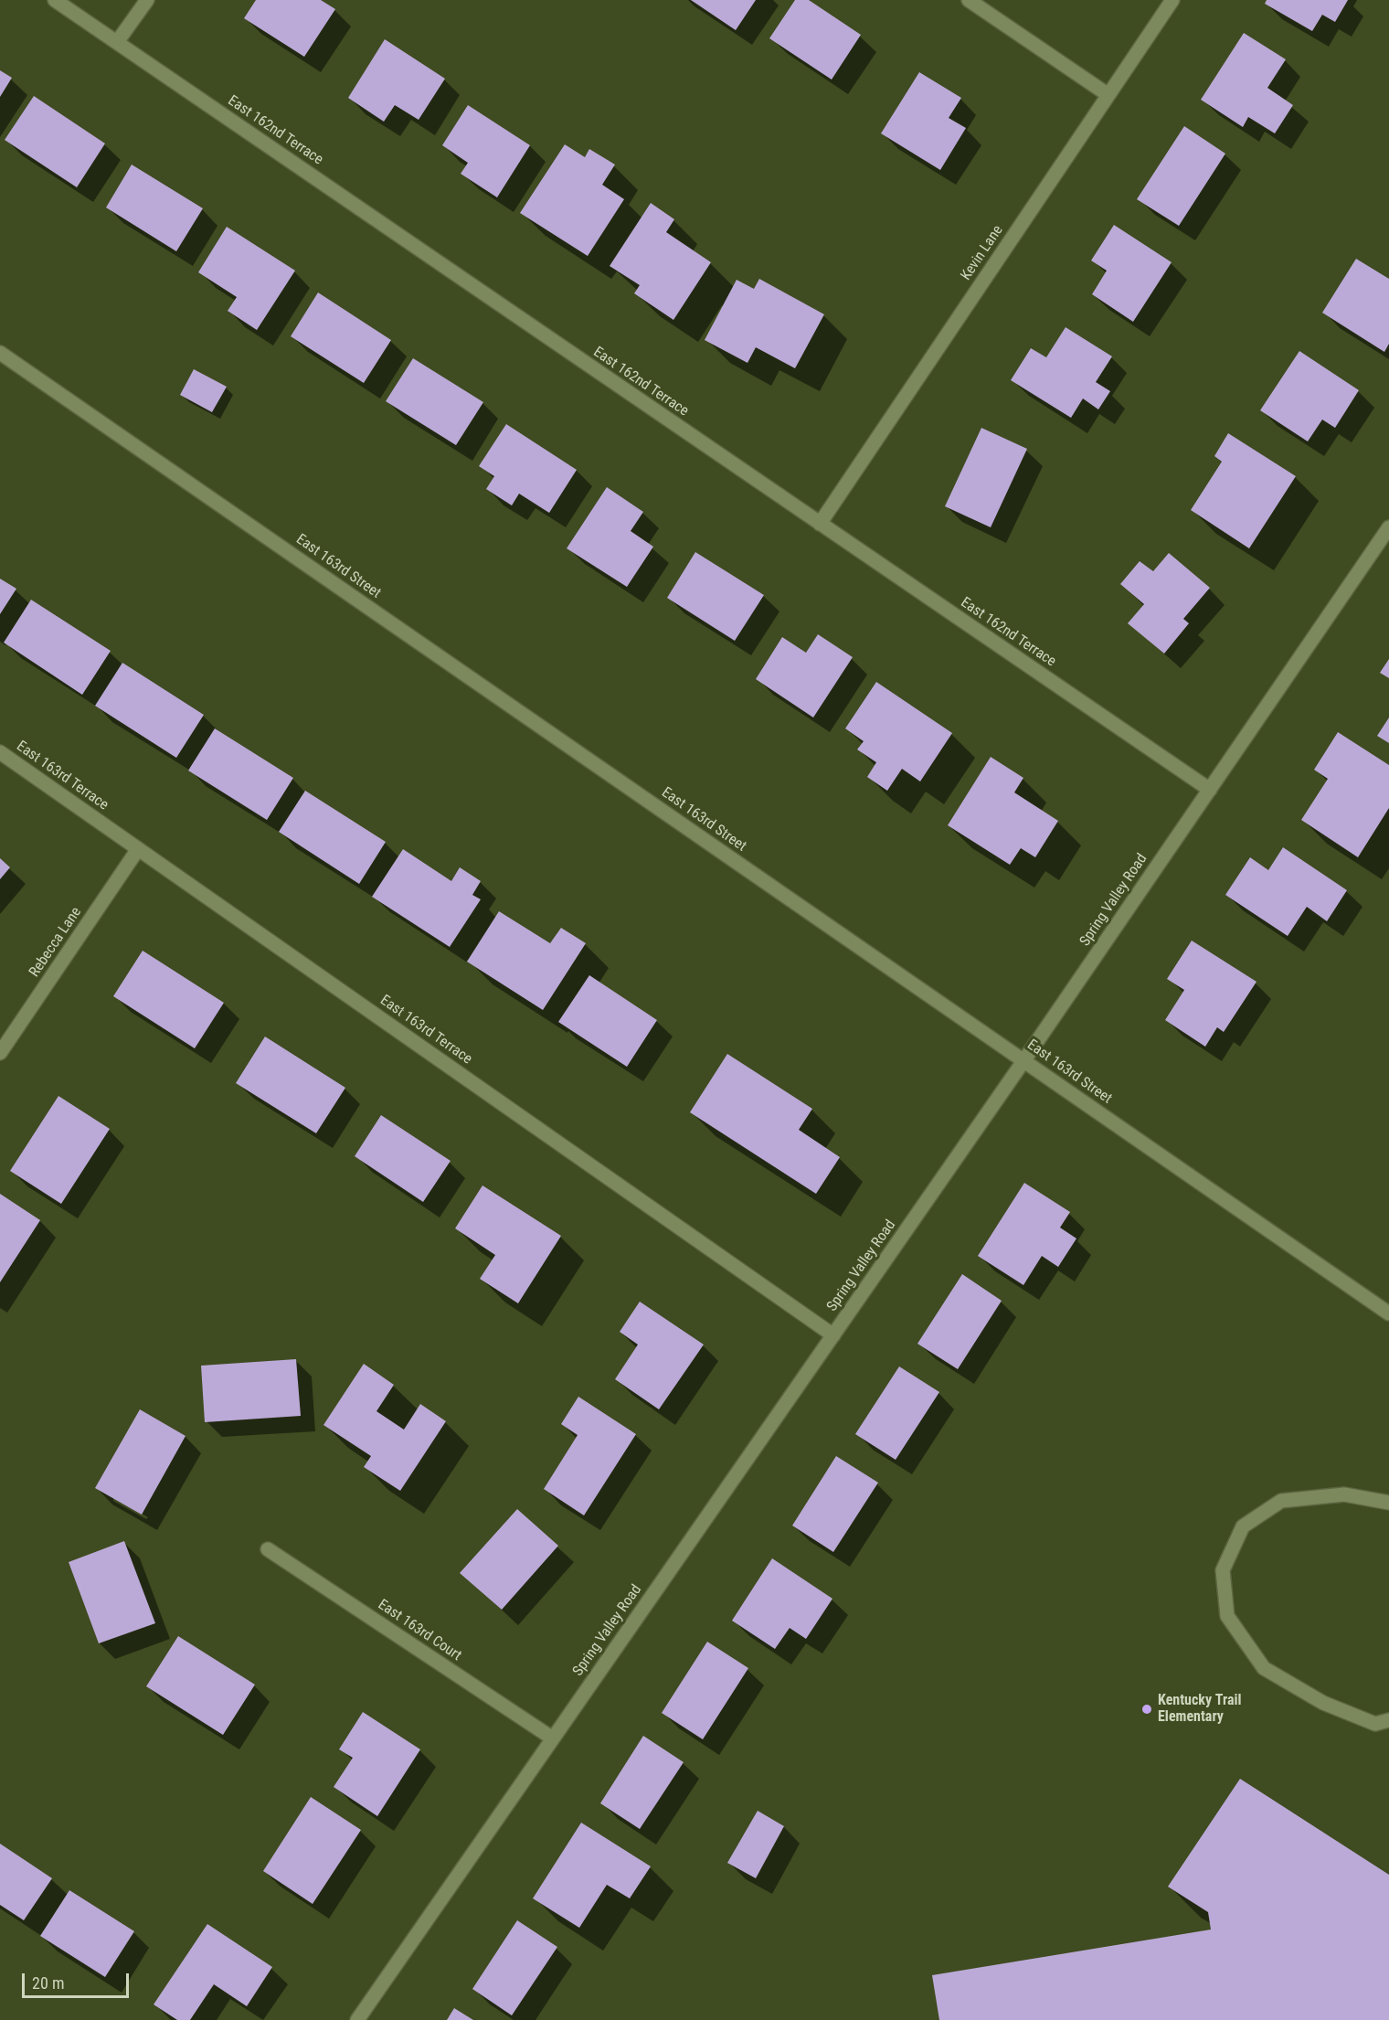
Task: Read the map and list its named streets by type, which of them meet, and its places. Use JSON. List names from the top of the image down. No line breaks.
{"streets":{"street":["East 162nd Terrace","Kevin Lane","East 163rd Street","East 163rd Terrace","Spring Valley Road","Rebecca Lane","East 163rd Court"]},"crossings":[["East 162nd Terrace","Kevin Lane"],["East 162nd Terrace","Spring Valley Road"],["East 163rd Street","Spring Valley Road"],["East 163rd Terrace","Spring Valley Road"],["East 163rd Terrace","Rebecca Lane"],["Spring Valley Road","East 163rd Court"]],"places":["Kentucky Trail Elementary"],"scale_bar":"20 m"}
